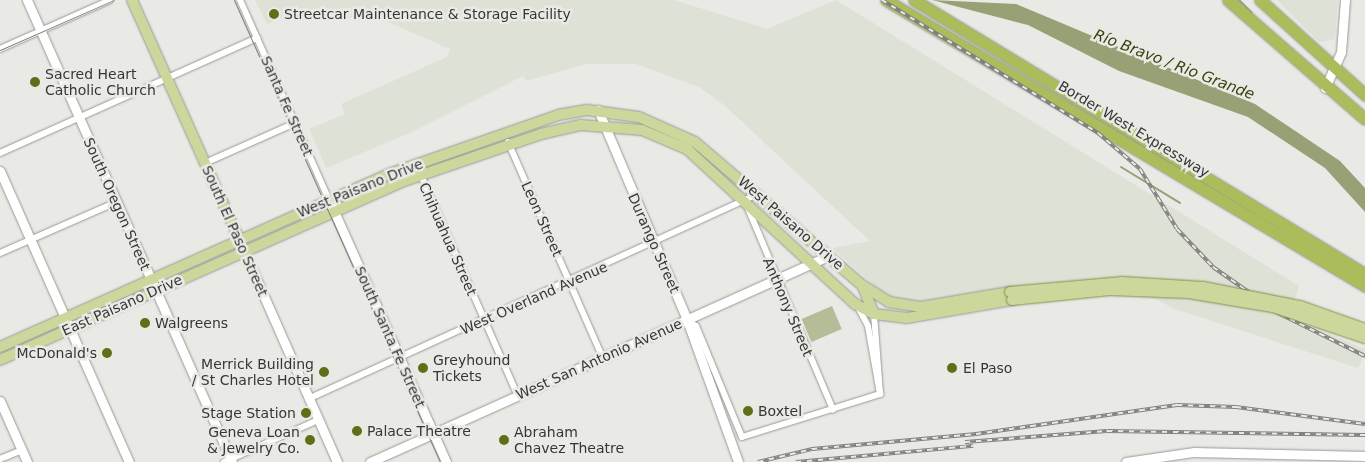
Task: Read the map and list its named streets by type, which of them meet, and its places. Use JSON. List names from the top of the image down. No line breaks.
{"streets":{"highway":["Border West Expressway"],"main road":["West Paisano Drive","South El Paso Street","East Paisano Drive"],"street":["Santa Fe Street","South Oregon Street","Leon Street","Chihuahua Street","Durango Street","West Overland Avenue","Anthony Street","South Santa Fe Street","West San Antonio Avenue"]},"crossings":[["Santa Fe Street","West Paisano Drive"],["Santa Fe Street","South Santa Fe Street"],["West Paisano Drive","Leon Street"],["West Paisano Drive","South El Paso Street"],["West Paisano Drive","Chihuahua Street"],["West Paisano Drive","Durango Street"],["West Paisano Drive","West Overland Avenue"],["West Paisano Drive","East Paisano Drive"],["West Paisano Drive","Anthony Street"],["West Paisano Drive","South Santa Fe Street"],["West Paisano Drive","West San Antonio Avenue"],["South Oregon Street","East Paisano Drive"],["Leon Street","West Overland Avenue"],["Leon Street","West San Antonio Avenue"],["South El Paso Street","West Overland Avenue"],["South El Paso Street","East Paisano Drive"],["Chihuahua Street","West Overland Avenue"],["Chihuahua Street","West San Antonio Avenue"],["Durango Street","West Overland Avenue"],["Durango Street","West San Antonio Avenue"],["West Overland Avenue","Anthony Street"],["West Overland Avenue","South Santa Fe Street"],["Anthony Street","West San Antonio Avenue"],["South Santa Fe Street","West San Antonio Avenue"]],"water":["Río Bravo / Rio Grande"],"places":["Streetcar Maintenance & Storage Facility","Sacred Heart Catholic Church","Walgreens","McDonald's","Greyhound Tickets","El Paso","Merrick Building / St Charles Hotel","Boxtel","Stage Station","Palace Theatre","Geneva Loan & Jewelry Co.","Abraham Chavez Theatre"]}
